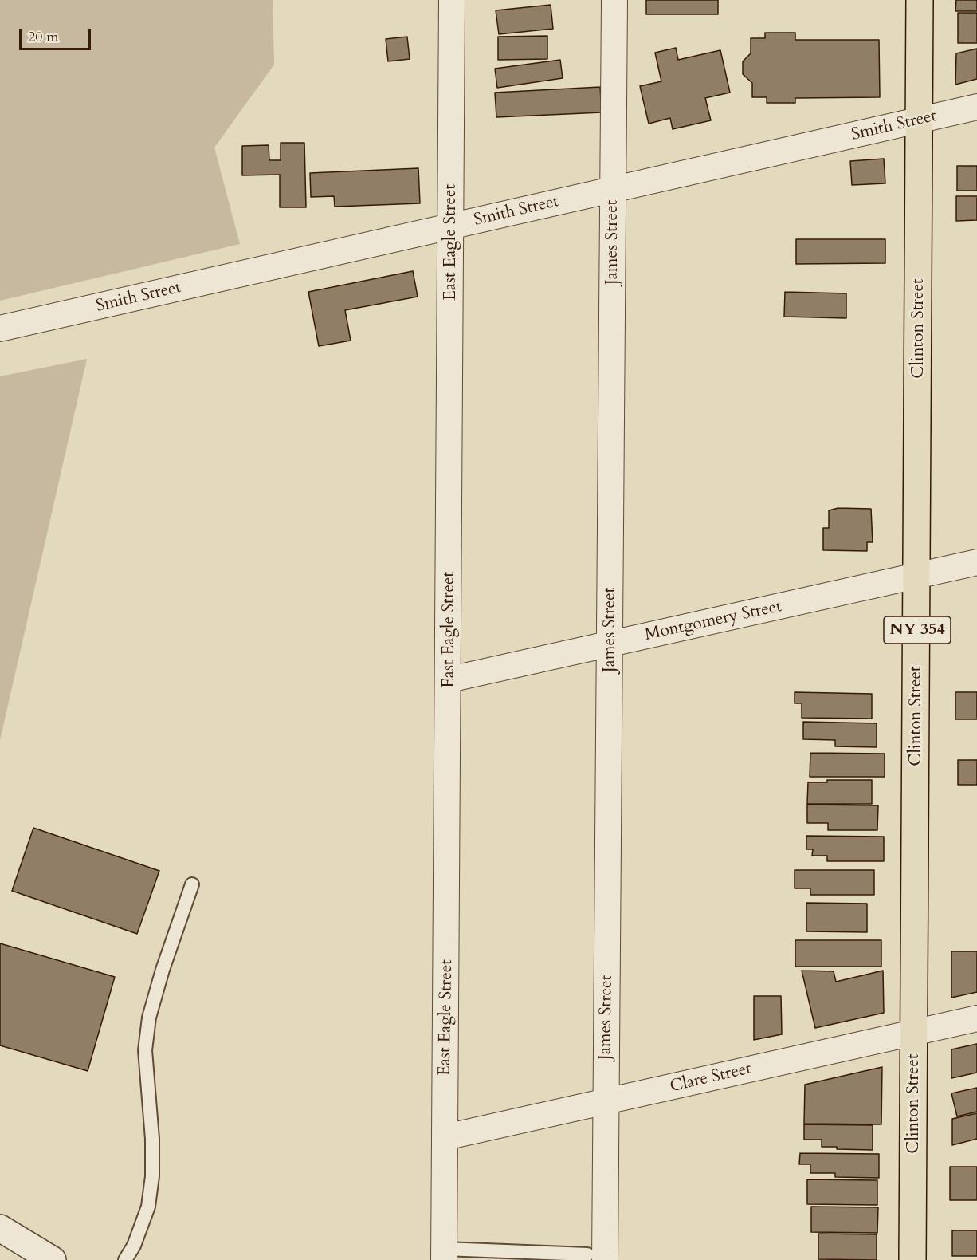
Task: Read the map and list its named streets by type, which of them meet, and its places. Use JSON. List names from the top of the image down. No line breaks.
{"streets":{"main road":["Clinton Street","NY 354"],"street":["Smith Street","East Eagle Street","James Street","Montgomery Street","Clare Street"]},"crossings":[["Smith Street","East Eagle Street"],["Smith Street","James Street"],["Smith Street","Clinton Street"],["East Eagle Street","Montgomery Street"],["East Eagle Street","Clare Street"],["James Street","Montgomery Street"],["James Street","Clare Street"],["Clinton Street","Montgomery Street"],["Clinton Street","Clare Street"]],"scale_bar":"20 m"}
